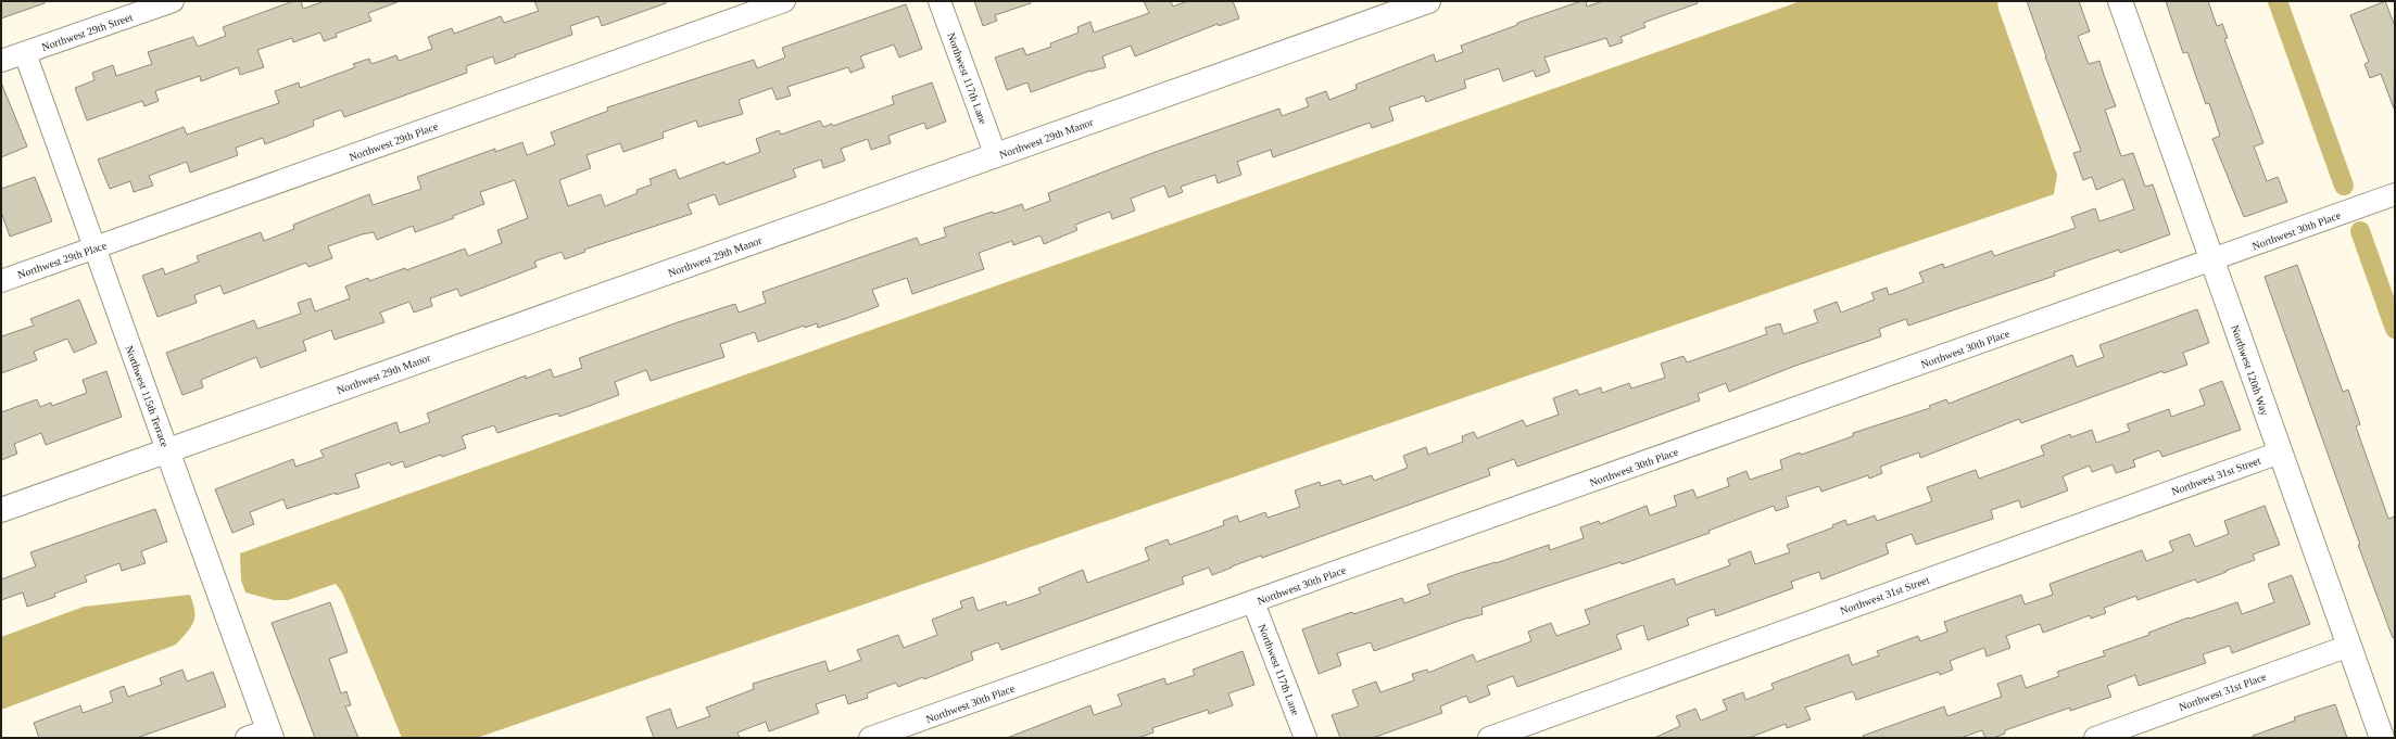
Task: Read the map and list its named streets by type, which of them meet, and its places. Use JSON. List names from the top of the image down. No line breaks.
{"streets":{"street":["Northwest 29th Street","Northwest 117th Lane","Northwest 29th Manor","Northwest 29th Place","Northwest 30th Place","Northwest 120th Way","Northwest 115th Terrace","Northwest 31st Street","Northwest 31st Place"]},"crossings":[["Northwest 29th Street","Northwest 115th Terrace"],["Northwest 117th Lane","Northwest 29th Manor"],["Northwest 117th Lane","Northwest 30th Place"],["Northwest 29th Manor","Northwest 115th Terrace"],["Northwest 29th Place","Northwest 115th Terrace"],["Northwest 30th Place","Northwest 120th Way"],["Northwest 120th Way","Northwest 31st Street"],["Northwest 120th Way","Northwest 31st Place"]]}
